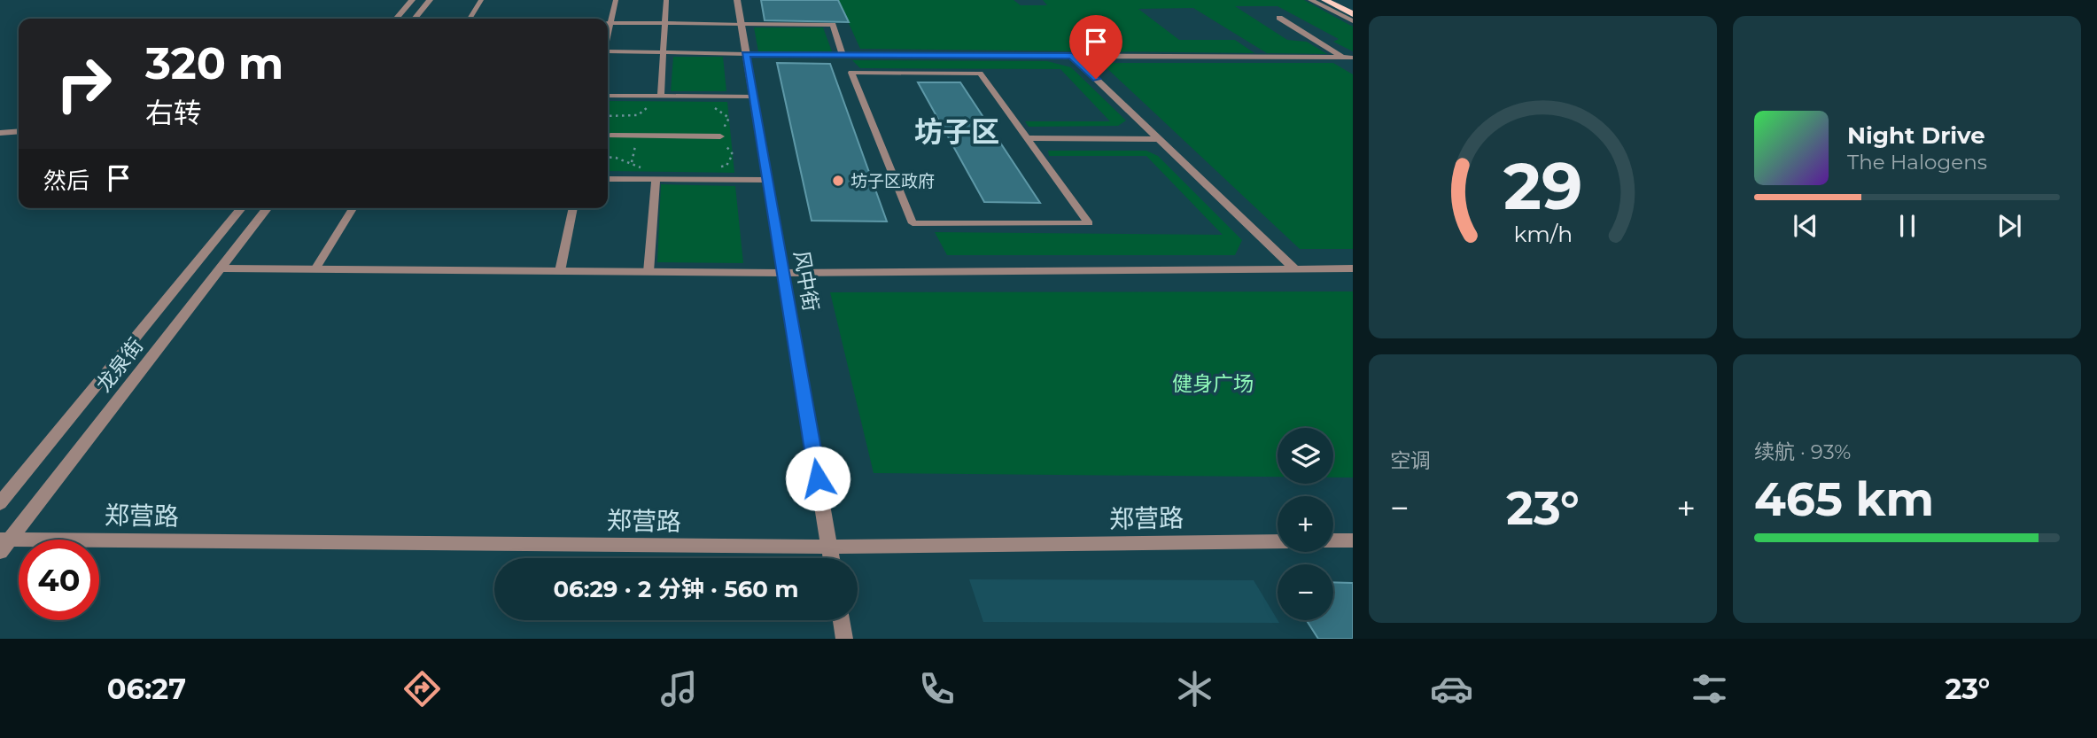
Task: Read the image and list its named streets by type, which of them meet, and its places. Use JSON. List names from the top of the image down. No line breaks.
{"streets":{"street":["风中街","龙泉街","郑营路"]},"crossings":[["风中街","郑营路"],["龙泉街","郑营路"]],"districts":["坊子区"],"parks":["健身广场"],"places":["坊子区政府"],"page":{"turn":["320 m","右转"],"song":["Night Drive","The Halogens"],"then":"然后","tile":["空调",["续航 · 93%","465 km"]],"map_buttons":["+","−"],"heat":["−","23°","+"],"limit":"40","trip":"06:29 · 2 分钟 · 560 m","tabs":["06:27","23°"],"gauge":["29","km/h"]}}
